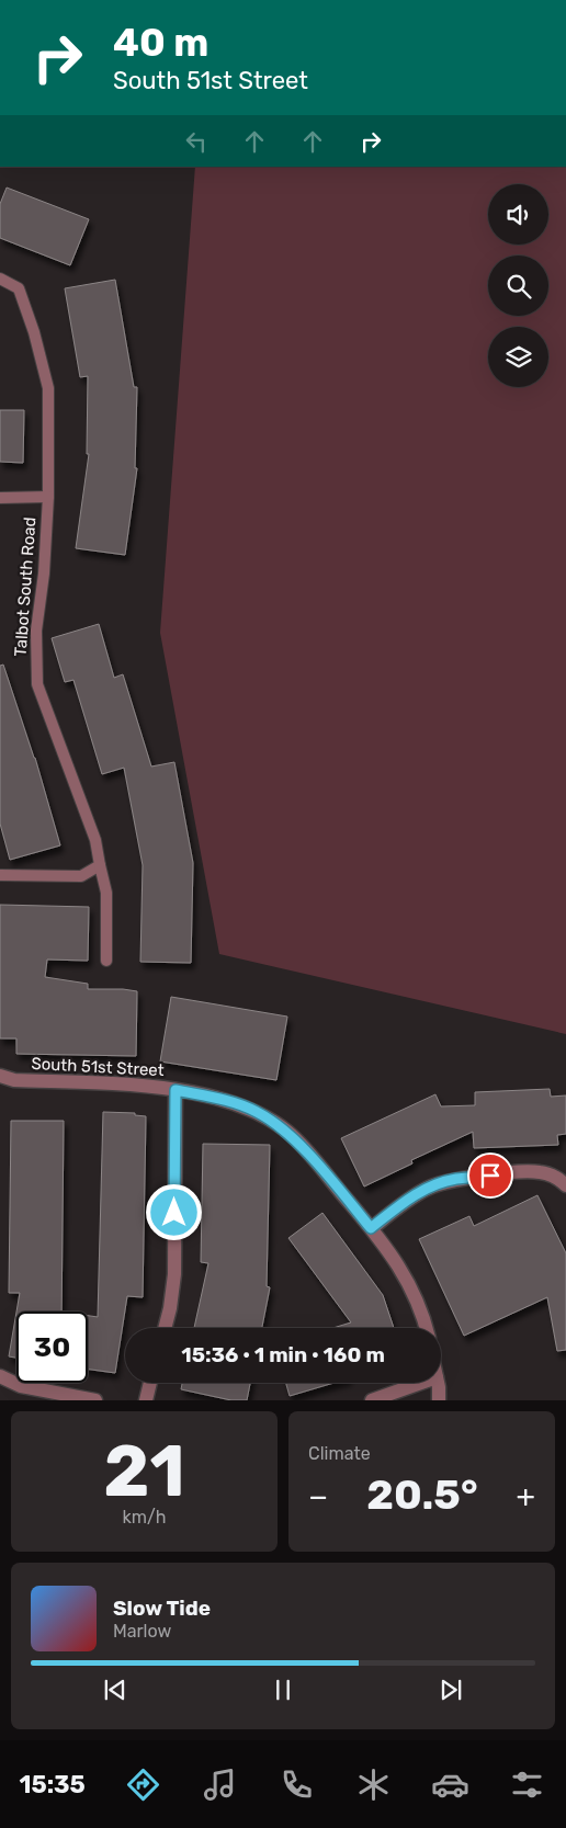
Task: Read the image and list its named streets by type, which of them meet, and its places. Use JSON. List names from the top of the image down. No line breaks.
{"streets":{"street":["South 51st Street"],"lane":["Talbot South Road"]},"page":{"turn":["40 m","South 51st Street"],"limit":"30","trip":"15:36 · 1 min · 160 m","tile":[["21","km/h"],"Climate"],"heat":["−","20.5°","+"],"song":["Slow Tide","Marlow"],"tabs":"15:35"}}
